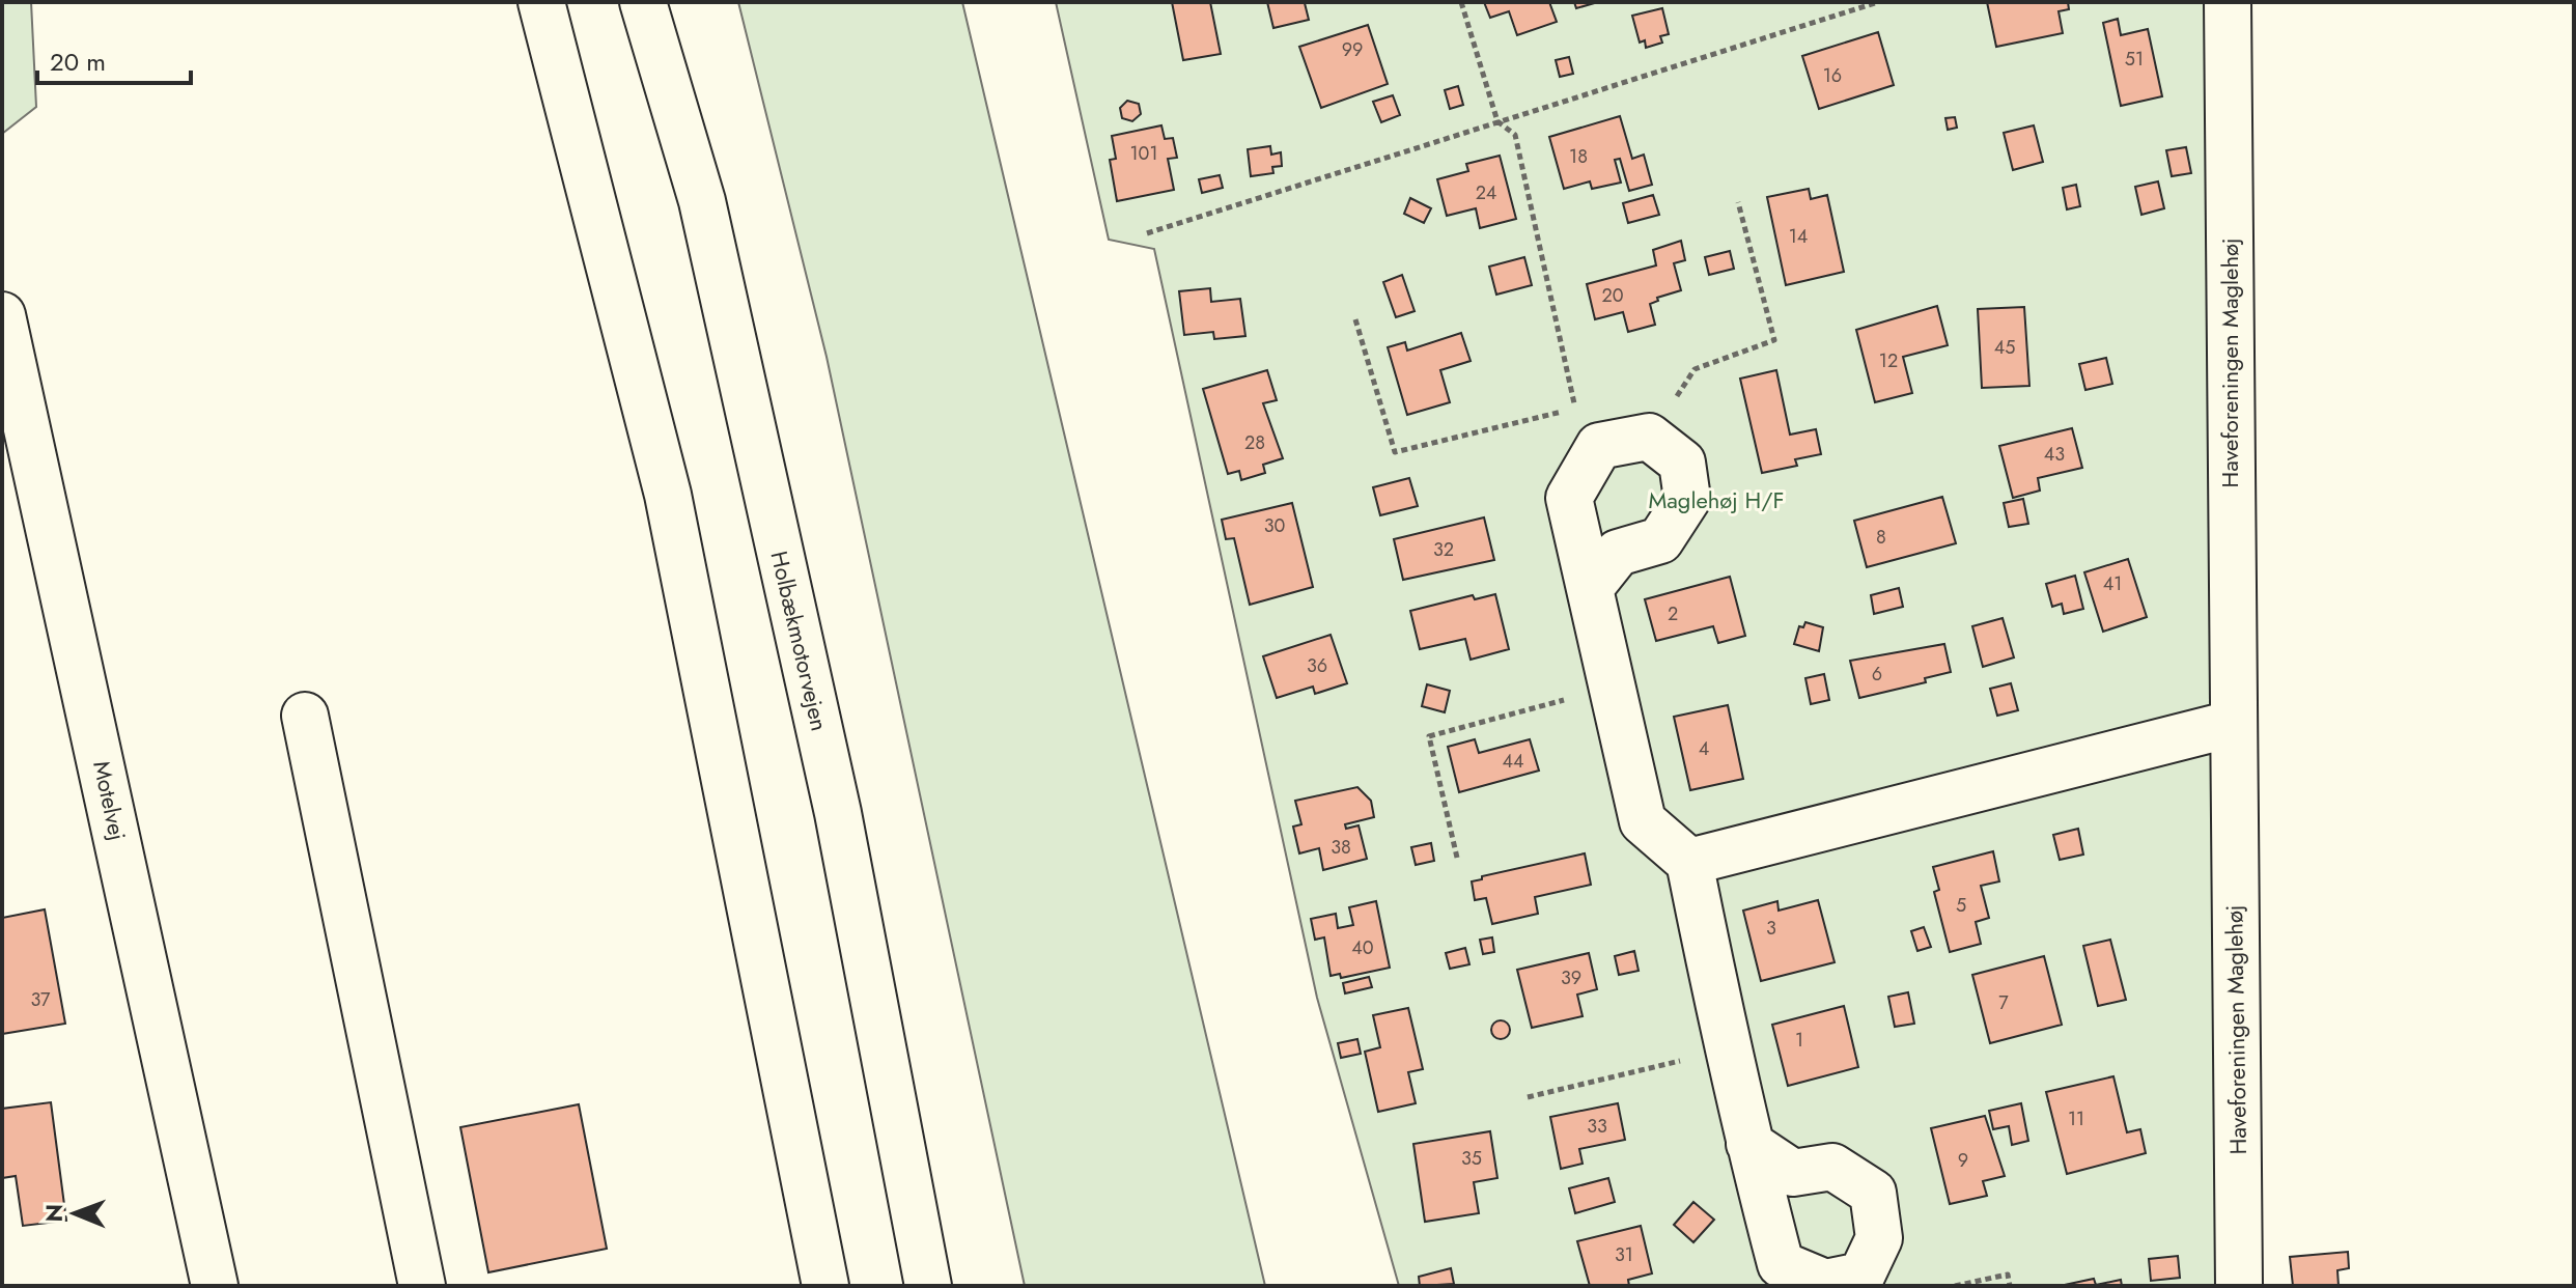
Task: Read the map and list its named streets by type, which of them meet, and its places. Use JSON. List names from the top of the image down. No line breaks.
{"streets":{"main road":["Haveforeningen Maglehøj","Holbækmotorvejen","Motelvej"]},"parks":["Maglehøj H/F"],"house_numbers":["99","51","16","101","18","24","14","20","45","12","28","43","30","8","32","41","2","36","6","4","44","38","5","3","40","39","37","7","1","11","33","35","9","31"],"scale_bar":"20 m","north":"left"}
